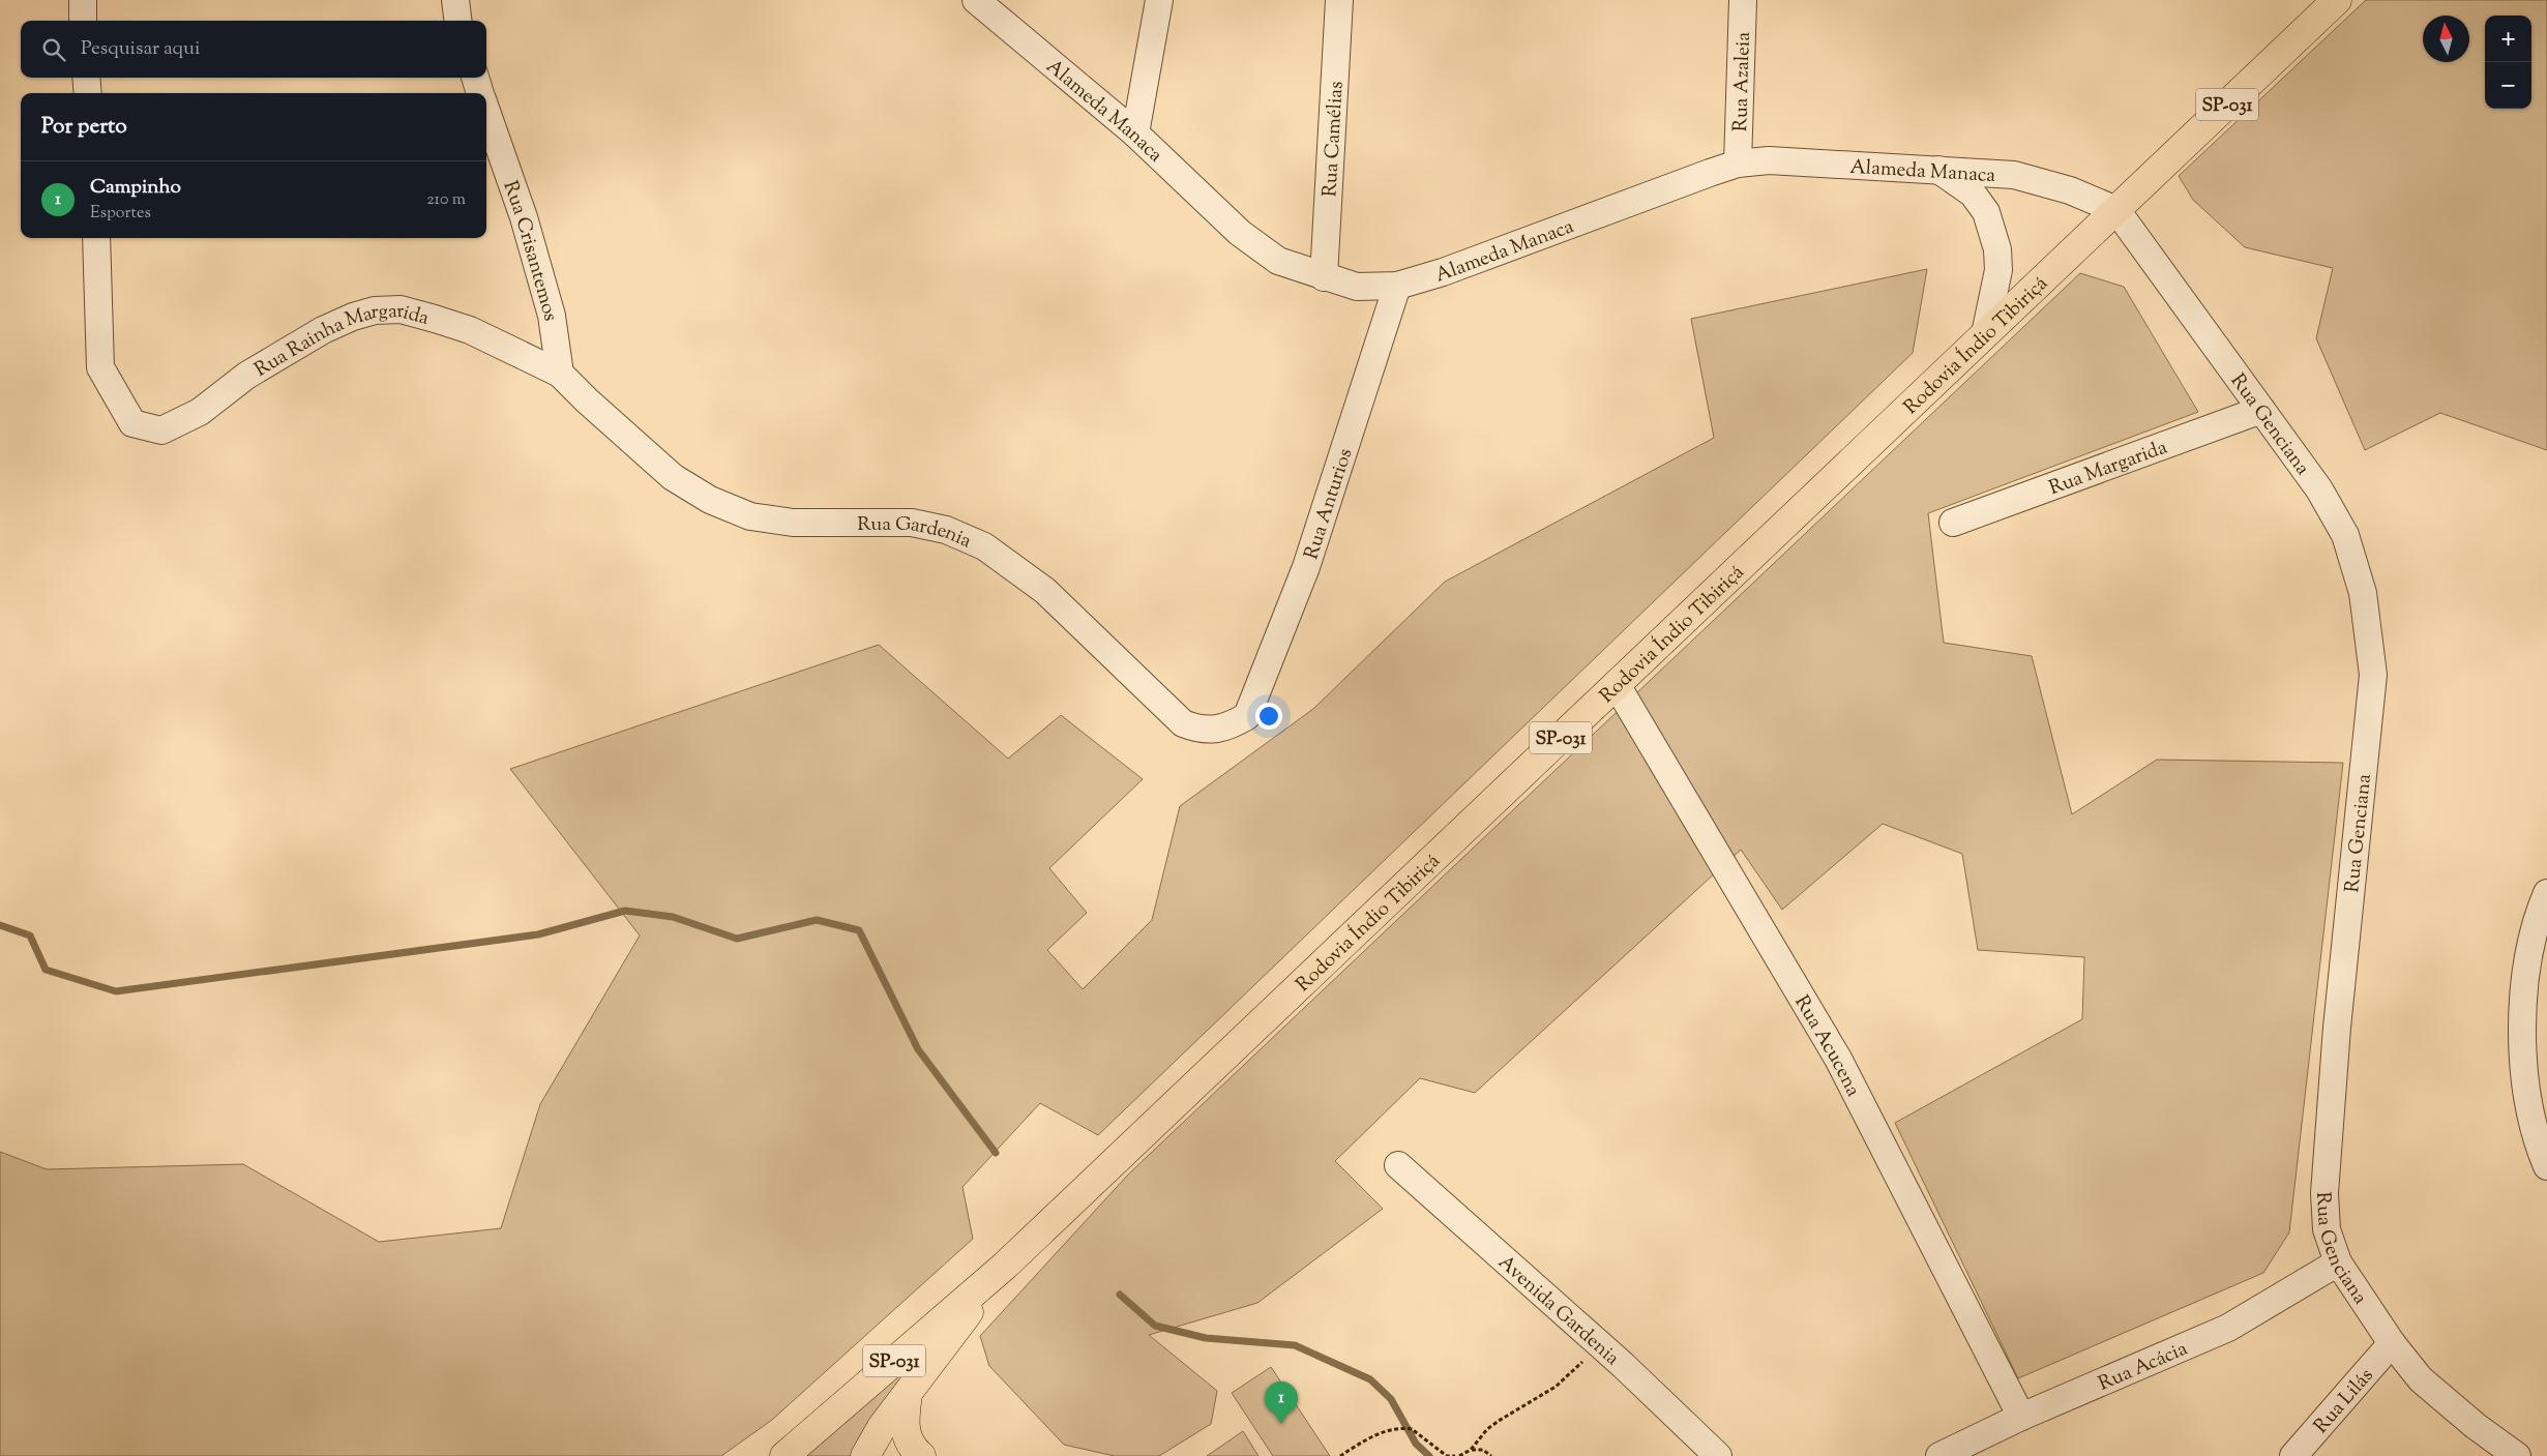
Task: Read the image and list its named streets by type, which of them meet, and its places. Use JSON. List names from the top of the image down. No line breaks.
{"streets":{"highway":["SP-031","Rodovia Índio Tibiriçá"],"street":["Rua Azaleia","Alameda Manaca","Rua Camélias","Rua Crisantemos","Rua Rainha Margarida","Rua Genciana","Rua Margarida","Rua Anturios","Rua Gardenia","Rua Acucena","Avenida Gardenia","Rua Acácia","Rua Lilás"]},"crossings":[["Rua Azaleia","Alameda Manaca"],["Alameda Manaca","Rua Camélias"],["Alameda Manaca","Rodovia Índio Tibiriçá"],["Alameda Manaca","Rua Genciana"],["Alameda Manaca","Rua Anturios"],["Rua Crisantemos","Rua Rainha Margarida"],["Rua Crisantemos","Rua Gardenia"],["Rodovia Índio Tibiriçá","Rua Genciana"],["Rodovia Índio Tibiriçá","Rua Acucena"],["Rua Rainha Margarida","Rua Gardenia"],["Rua Genciana","Rua Margarida"],["Rua Genciana","Rua Acácia"],["Rua Genciana","Rua Lilás"],["Rua Anturios","Rua Gardenia"],["Rua Acucena","Rua Acácia"]],"north":"top","page":{"map_buttons":["+","−"],"search":"Pesquisar aqui","heading":"Por perto","list":[{"mark":"1","name":"Campinho","note":"Esportes","value":"210 m"}],"pins":"1"}}
